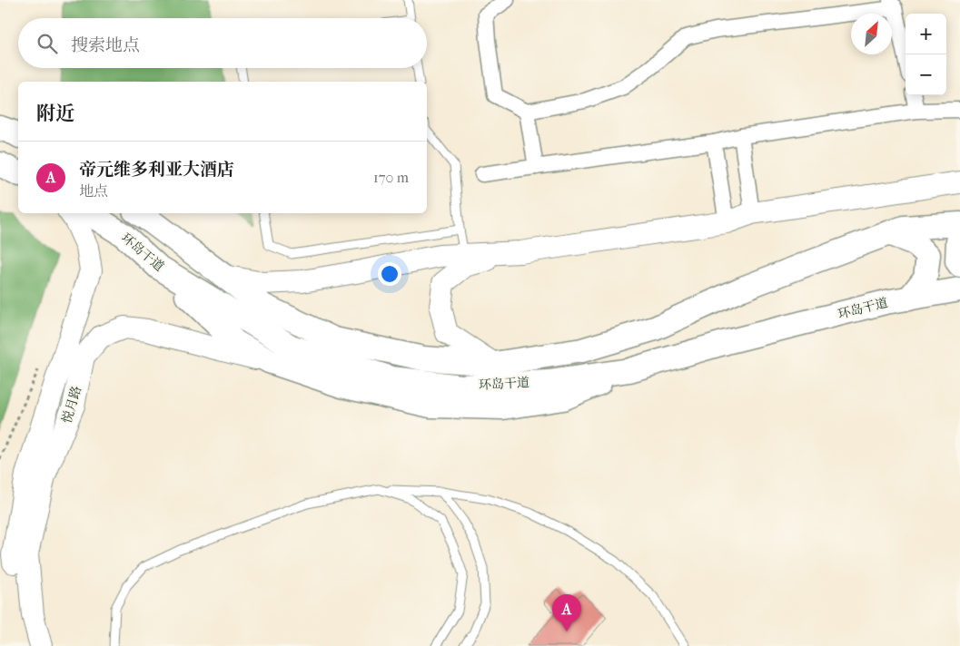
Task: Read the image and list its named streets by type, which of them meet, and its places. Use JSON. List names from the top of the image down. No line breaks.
{"streets":{"main road":["环岛干道","悦月路"]},"north":"top right","page":{"map_buttons":["+","−"],"search":"搜索地点","heading":"附近","list":[{"mark":"A","name":"帝元维多利亚大酒店","note":"地点","value":"170 m"}],"pins":"A"}}
